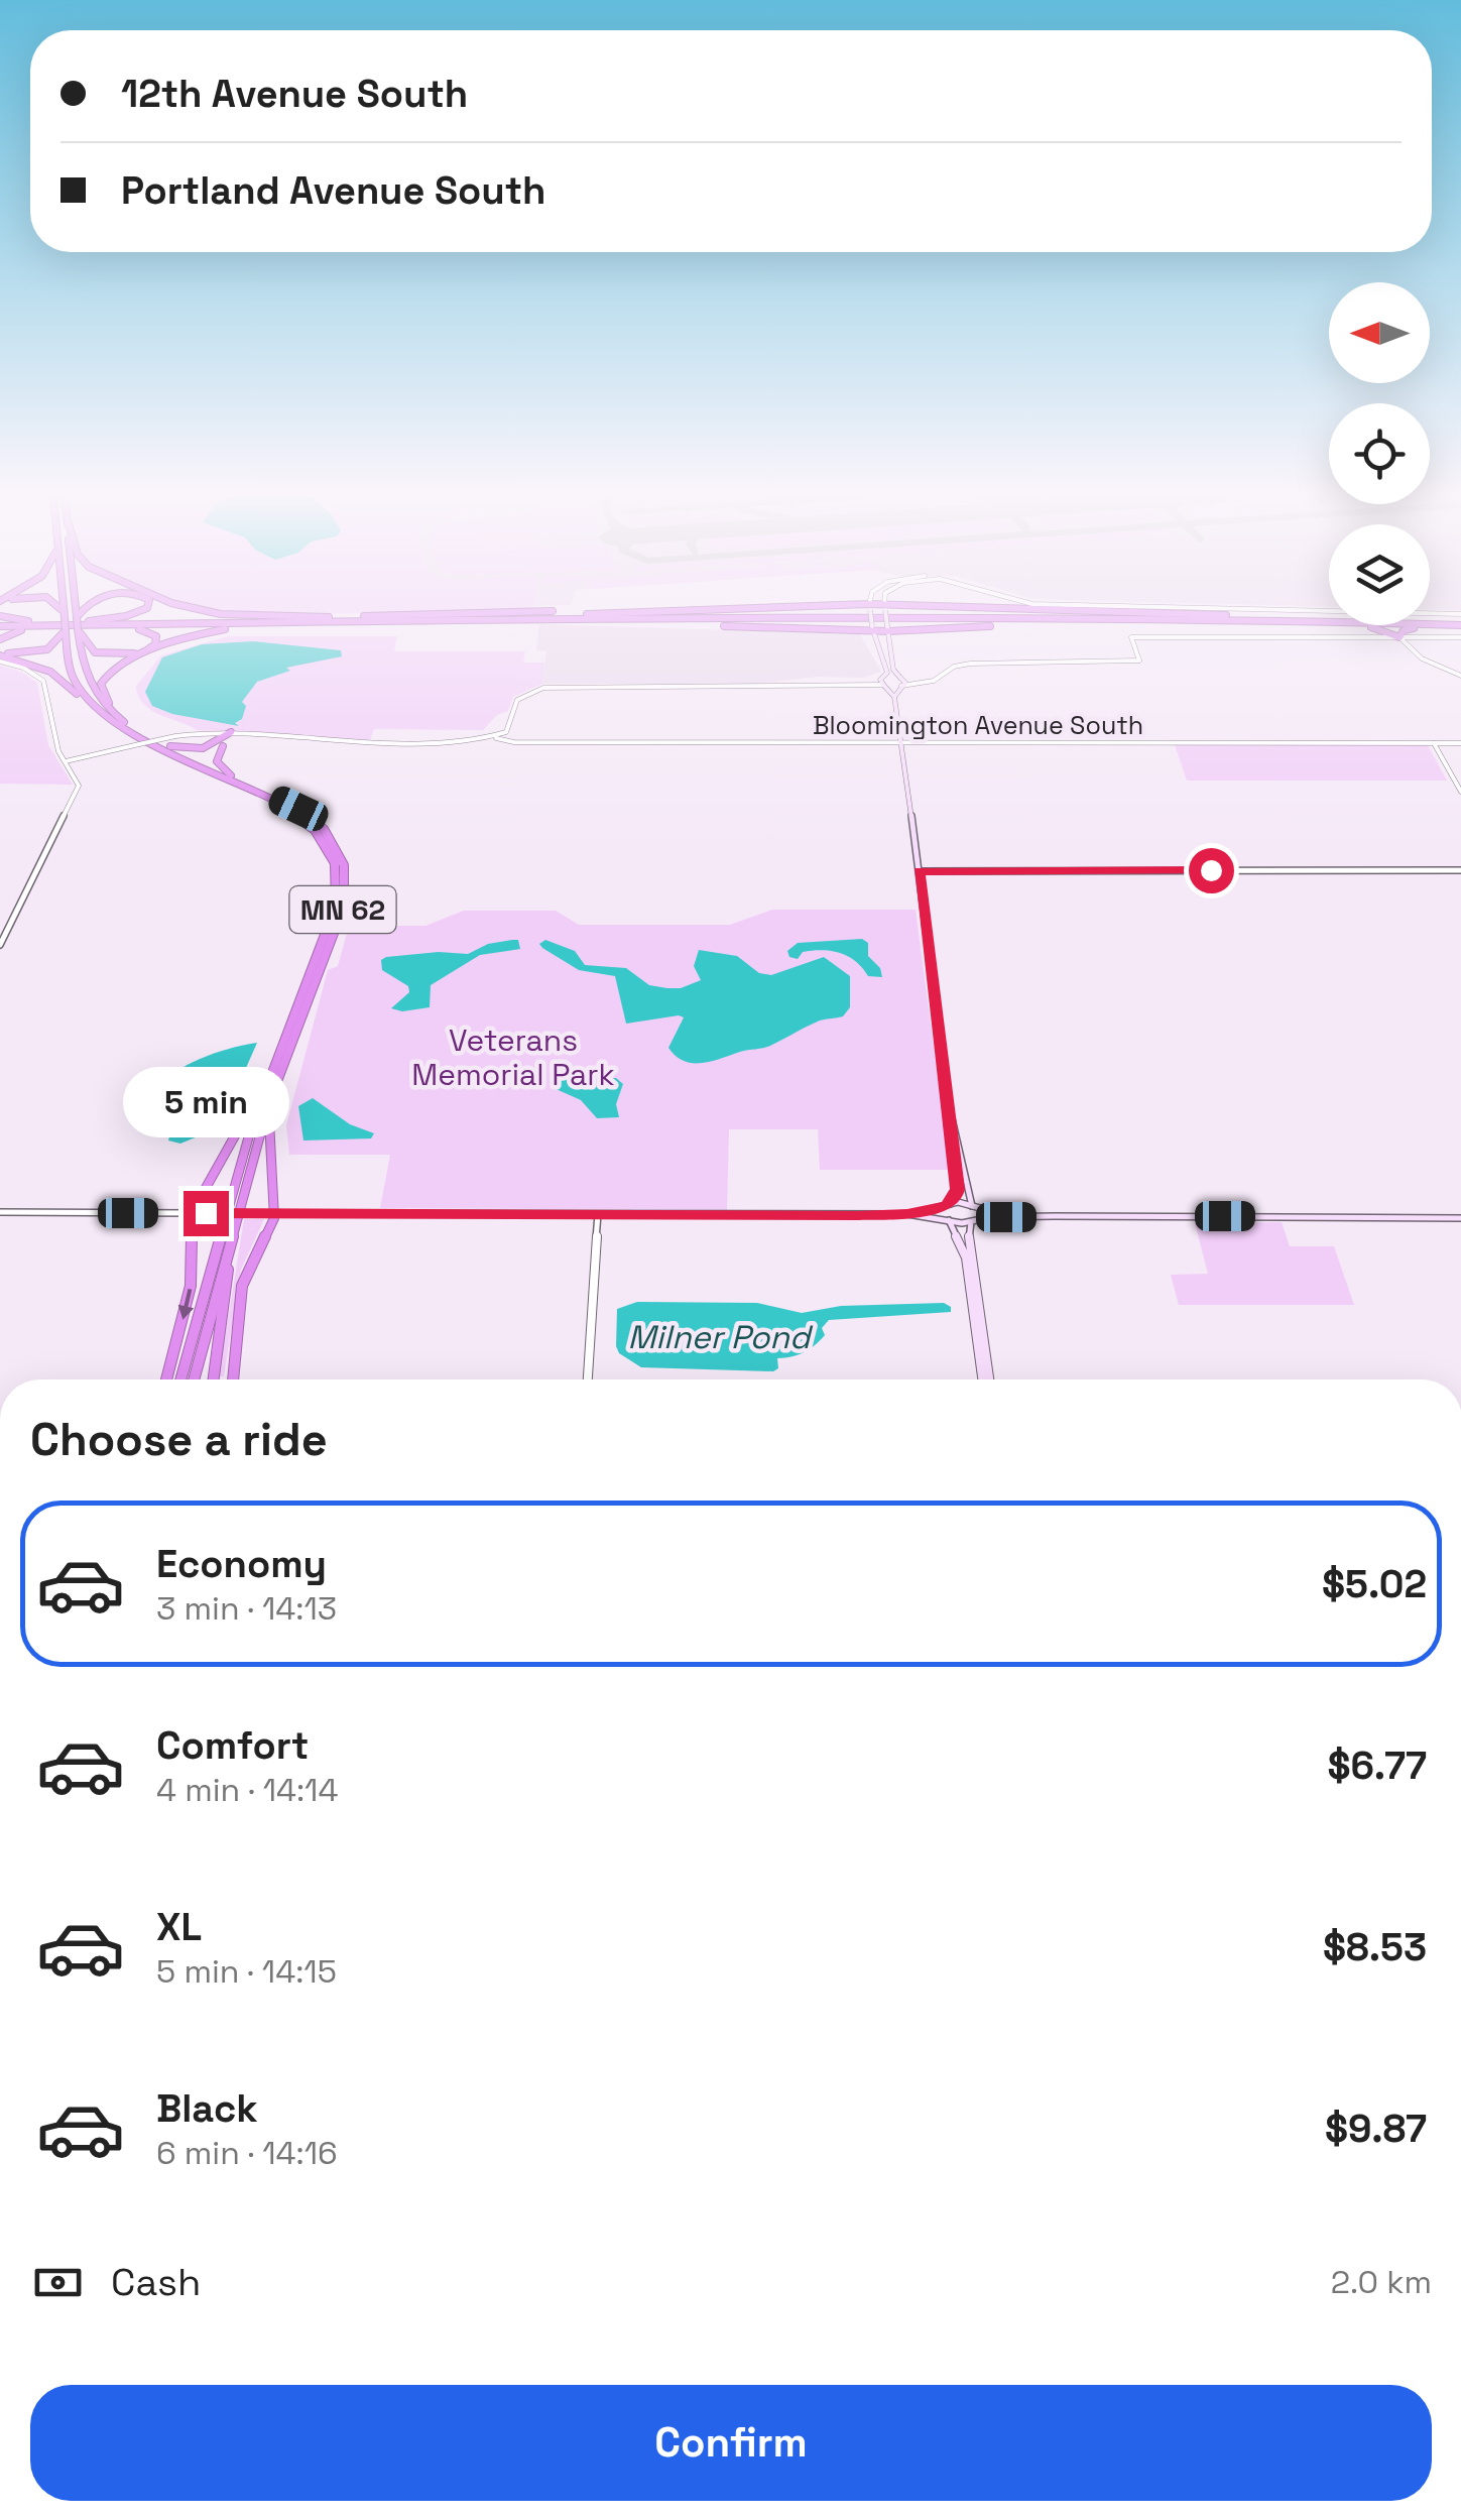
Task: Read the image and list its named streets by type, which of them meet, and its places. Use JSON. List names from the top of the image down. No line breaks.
{"streets":{"highway":["MN 62"],"street":["Bloomington Avenue South"]},"water":["Milner Pond"],"parks":["Veterans Memorial Park"],"north":"left","page":{"banner":["12th Avenue South","Portland Avenue South"],"bubble":"5 min","heading":"Choose a ride","list":[{"name":"Economy","note":"3 min · 14:13","value":"$5.02"},{"name":"Comfort","note":"4 min · 14:14","value":"$6.77"},{"name":"XL","note":"5 min · 14:15","value":"$8.53"},{"name":"Black","note":"6 min · 14:16","value":"$9.87"}],"pay":["Cash","2.0 km"],"buttons":"Confirm"}}
